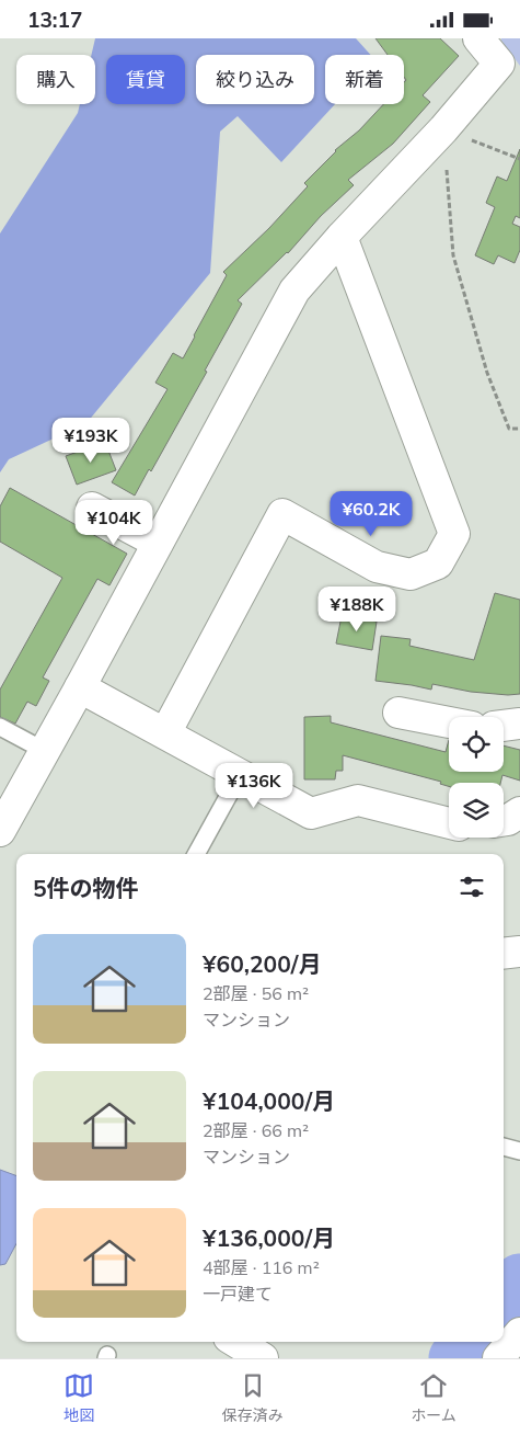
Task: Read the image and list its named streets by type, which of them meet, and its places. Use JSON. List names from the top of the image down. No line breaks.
{"page":{"status":"13:17","chip":["購入","賃貸","絞り込み","新着"],"price":["¥193K","¥60.2K","¥104K","¥188K","¥136K"],"heading":"5件の物件","list":[{"name":"¥60,200/月","note":"2部屋 · 56 m² · マンション"},{"name":"¥104,000/月","note":"2部屋 · 66 m² · マンション"},{"name":"¥136,000/月","note":"4部屋 · 116 m² · 一戸建て"}],"tabs":["地図","保存済み","ホーム"]}}
